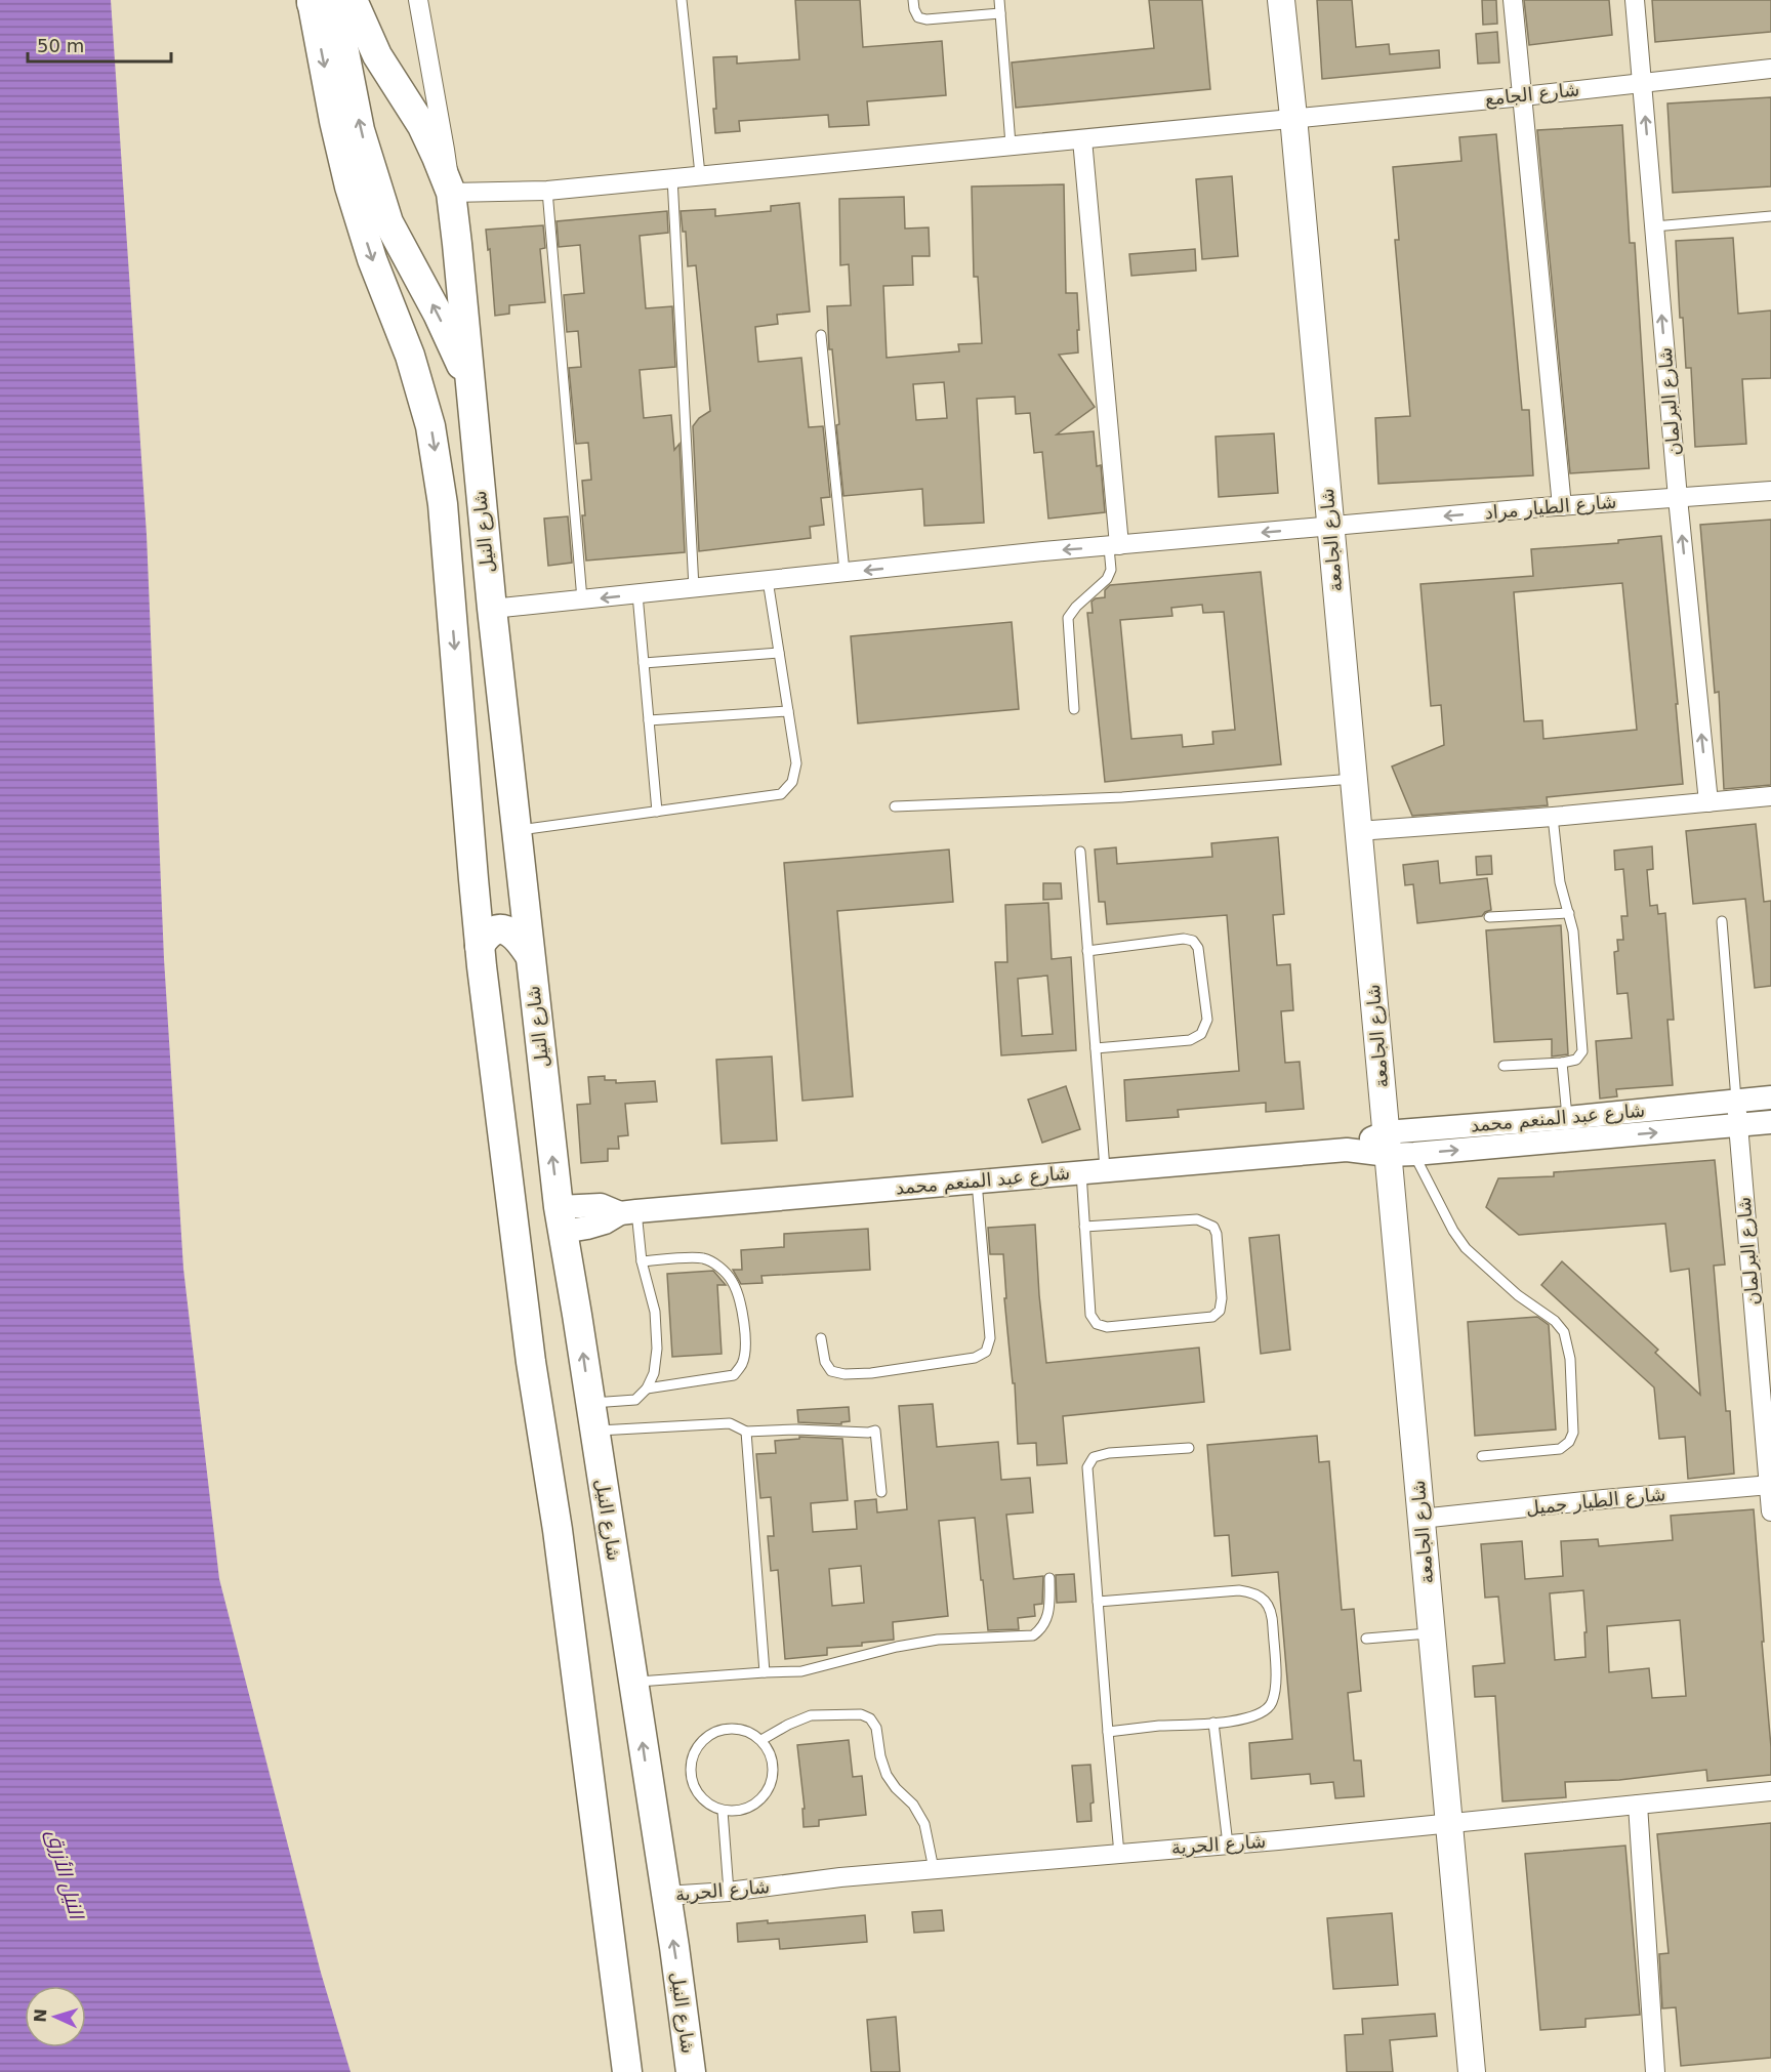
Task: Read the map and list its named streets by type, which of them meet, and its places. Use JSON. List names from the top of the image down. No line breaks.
{"streets":{"main road":["شارع النيل","شارع الجامعة"],"street":["شارع الجامع","شارع البرلمان","شارع الطيار مراد","شارع عبد المنعم محمد","شارع الطيار جميل","شارع الحرية"]},"crossings":[["شارع الجامع","شارع البرلمان"],["شارع الجامع","شارع النيل"],["شارع الجامع","شارع الجامعة"],["شارع البرلمان","شارع الطيار مراد"],["شارع البرلمان","شارع عبد المنعم محمد"],["شارع البرلمان","شارع الطيار جميل"],["شارع الطيار مراد","شارع النيل"],["شارع الطيار مراد","شارع الجامعة"],["شارع النيل","شارع عبد المنعم محمد"],["شارع النيل","شارع الحرية"],["شارع الجامعة","شارع عبد المنعم محمد"],["شارع الجامعة","شارع الطيار جميل"],["شارع الجامعة","شارع الحرية"]],"one_way":["شارع الطيار مراد"],"water":["النيل الأزرق"],"scale_bar":"50 m","north":"left"}
